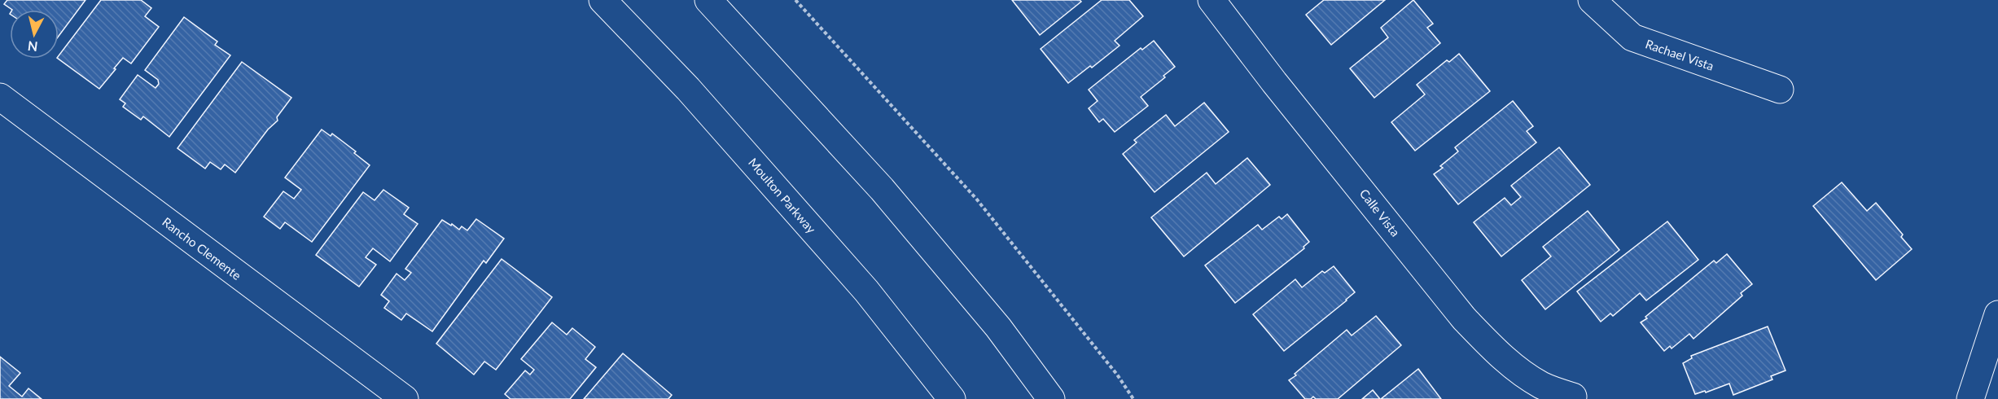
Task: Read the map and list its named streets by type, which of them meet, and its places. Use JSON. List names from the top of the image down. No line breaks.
{"streets":{"street":["Rachael Vista","Moulton Parkway","Calle Vista","Rancho Clemente"]},"north":"bottom"}
